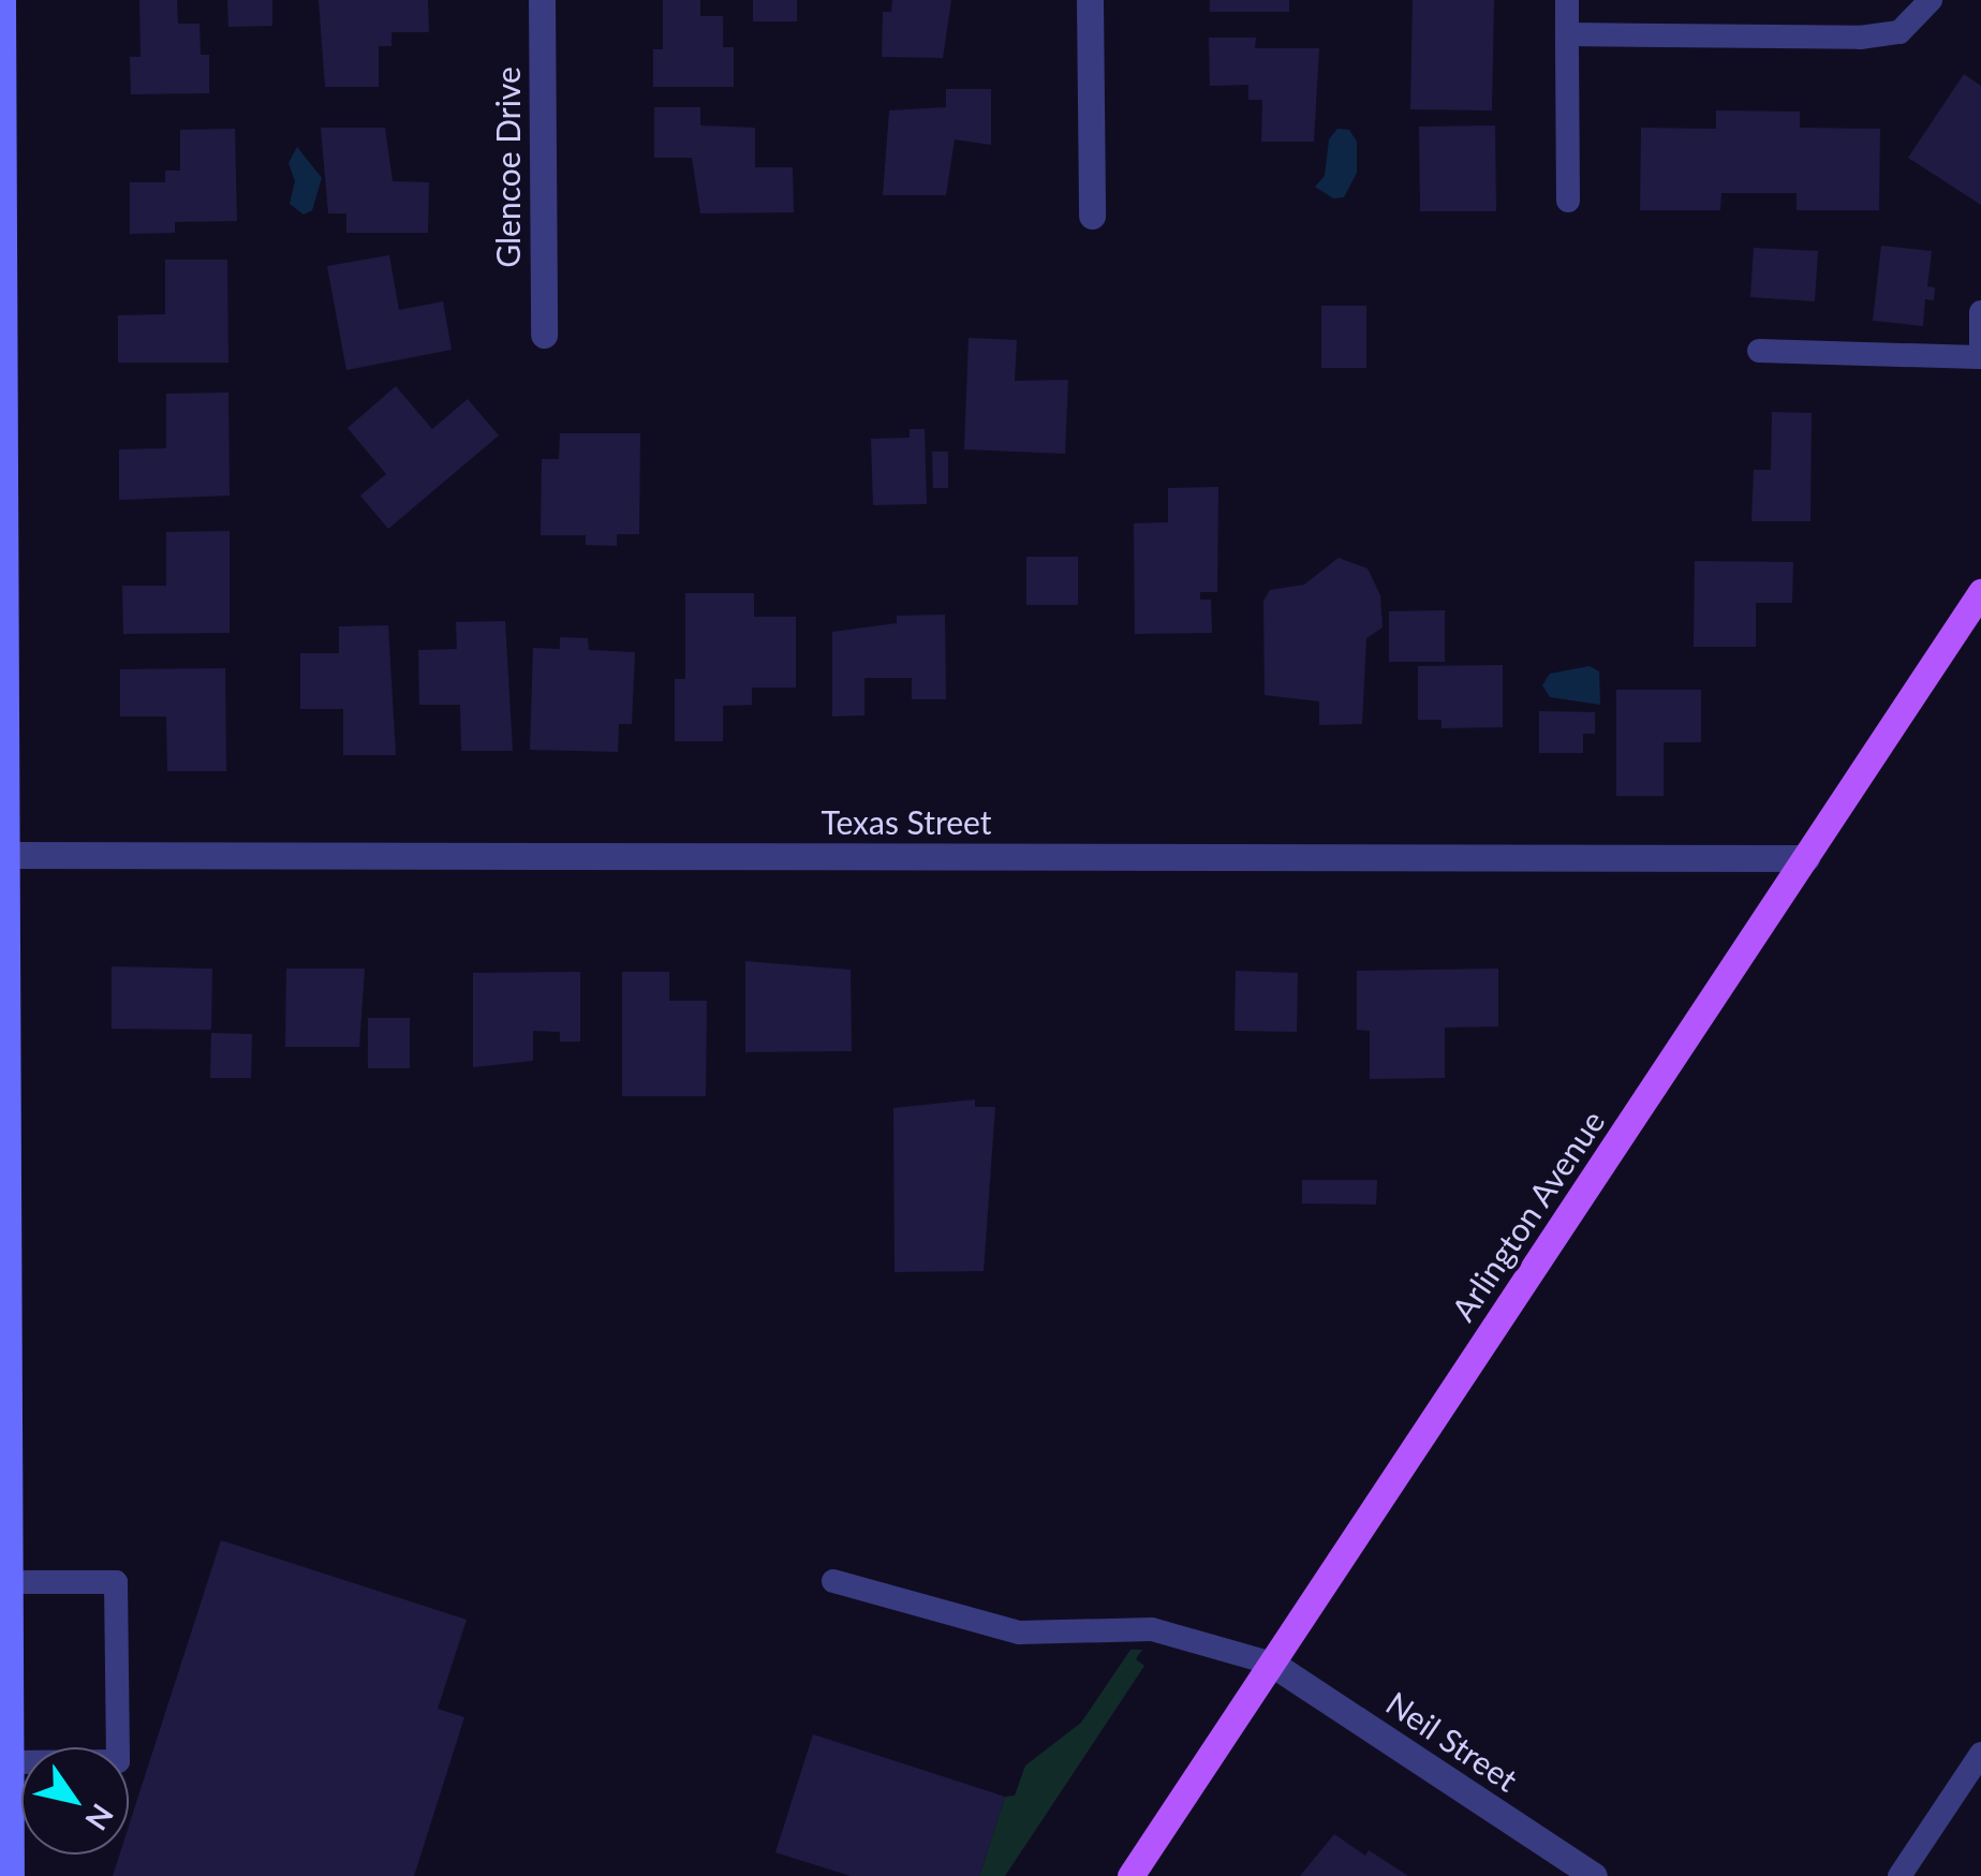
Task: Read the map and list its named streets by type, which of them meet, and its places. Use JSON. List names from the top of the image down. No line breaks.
{"streets":{"main road":["Arlington Avenue"],"street":["Glencoe Drive","Texas Street","Neil Street"]},"crossings":[["Texas Street","Arlington Avenue"],["Arlington Avenue","Neil Street"]],"north":"bottom right"}
